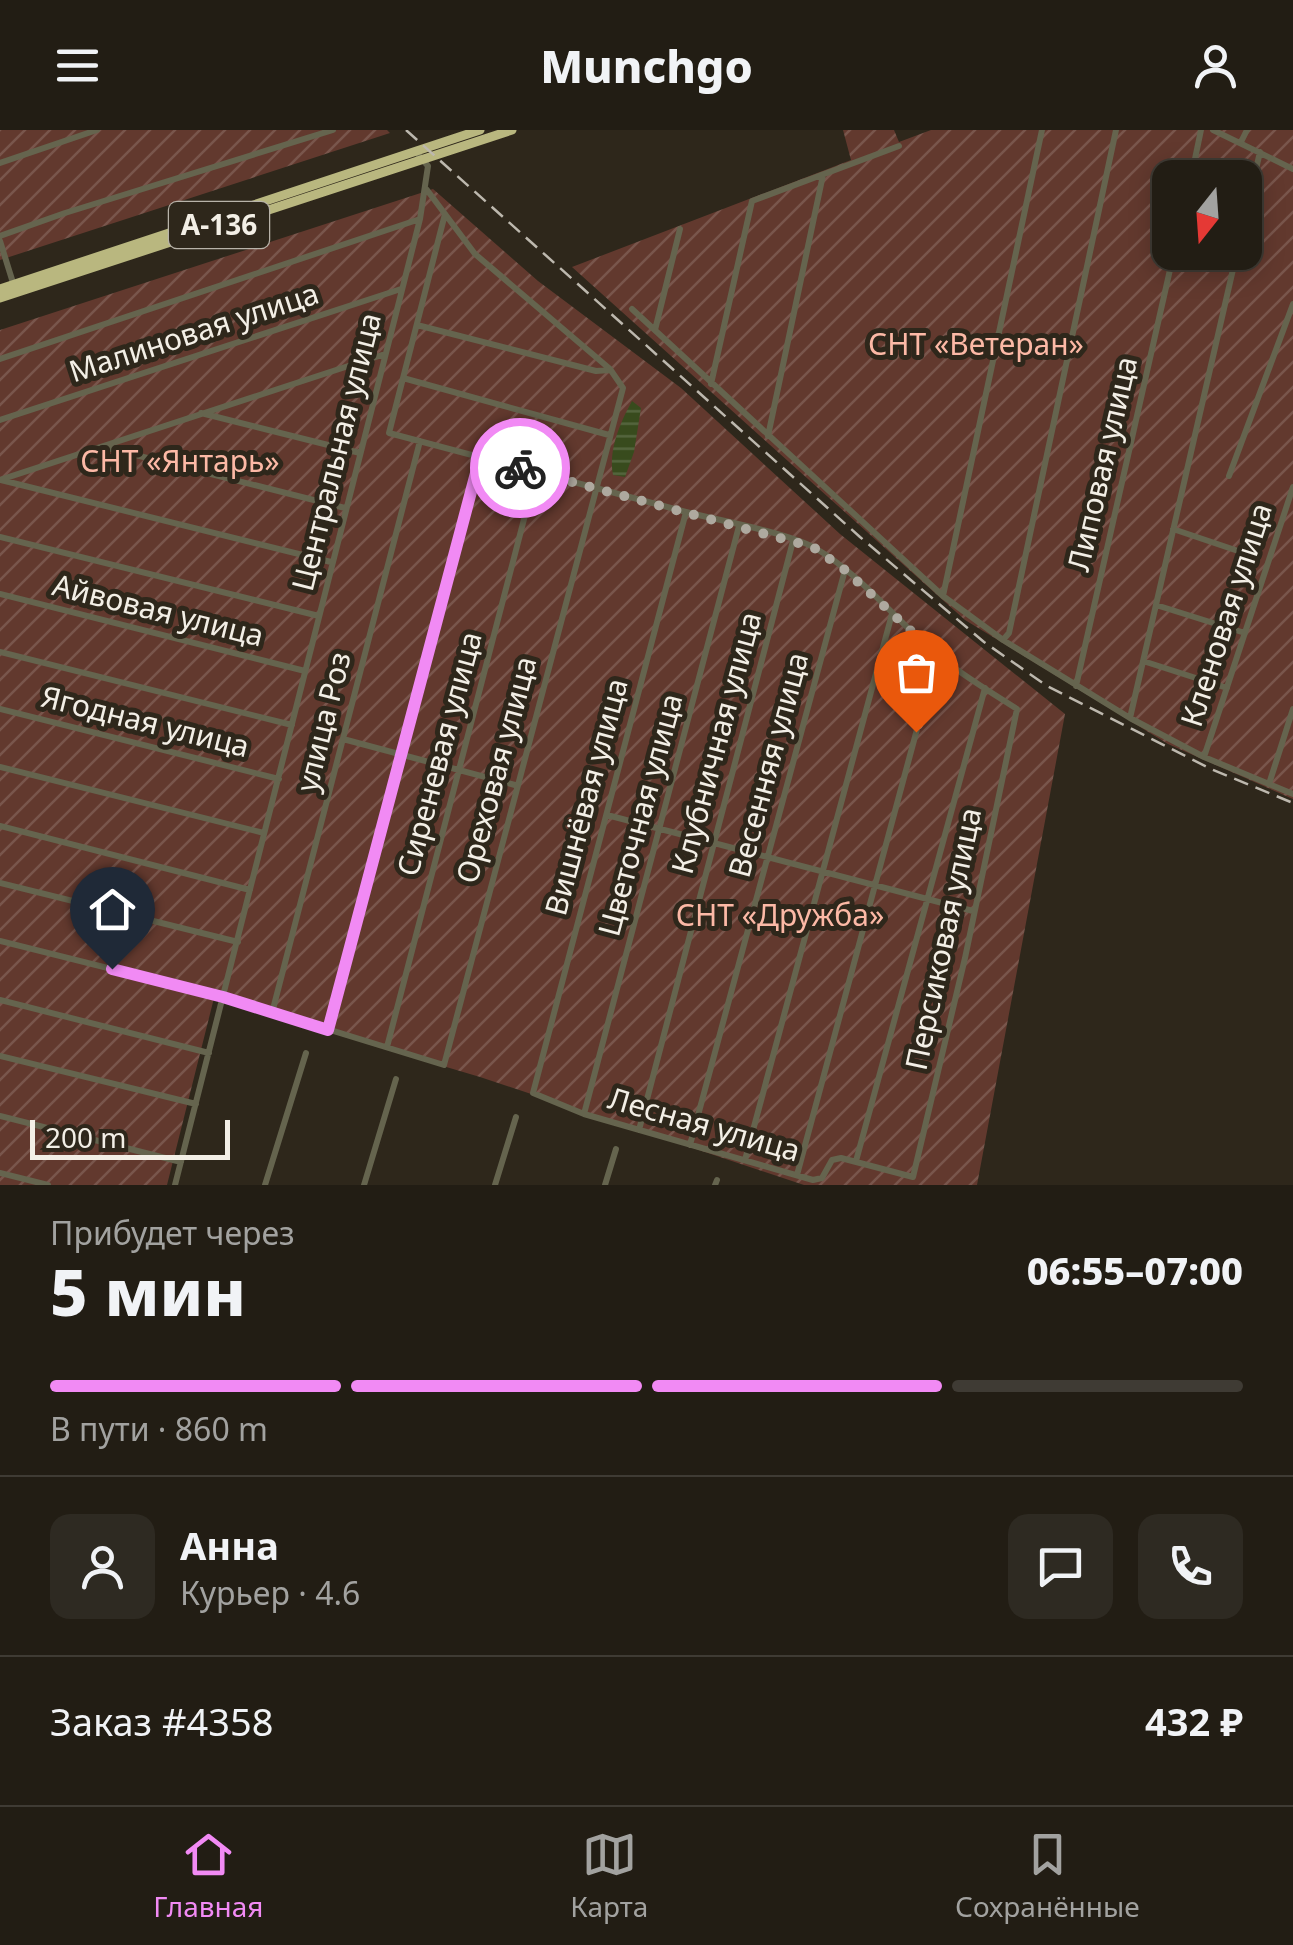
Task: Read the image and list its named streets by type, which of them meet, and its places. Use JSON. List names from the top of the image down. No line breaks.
{"streets":{"highway":["А-136"],"street":["Малиновая улица","Центральная улица","Липовая улица","Айвовая улица","Кленовая улица","Ягодная улица","улица Роз","Клубничная улица","Сиреневая улица","Весенняя улица","Ореховая улица","Вишнёвая улица","Цветочная улица","Персиковая улица","Лесная улица"]},"crossings":[["Малиновая улица","Центральная улица"],["Центральная улица","Айвовая улица"],["Центральная улица","Ягодная улица"],["Клубничная улица","Лесная улица"],["Сиреневая улица","Ореховая улица"],["Весенняя улица","Лесная улица"],["Вишнёвая улица","Лесная улица"],["Цветочная улица","Лесная улица"],["Персиковая улица","Лесная улица"]],"parks":["СНТ «Ветеран»","СНТ «Янтарь»","СНТ «Дружба»"],"scale_bar":"200 m","north":"bottom","page":{"header":"Munchgo","scale":"200 m","heading":["5 мин","Прибудет через","06:55–07:00"],"panel":["Анна","Курьер · 4.6","Заказ #4358","432 ₽"],"bar":"В пути · 860 m","tabs":["Главная","Карта","Сохранённые"]}}
